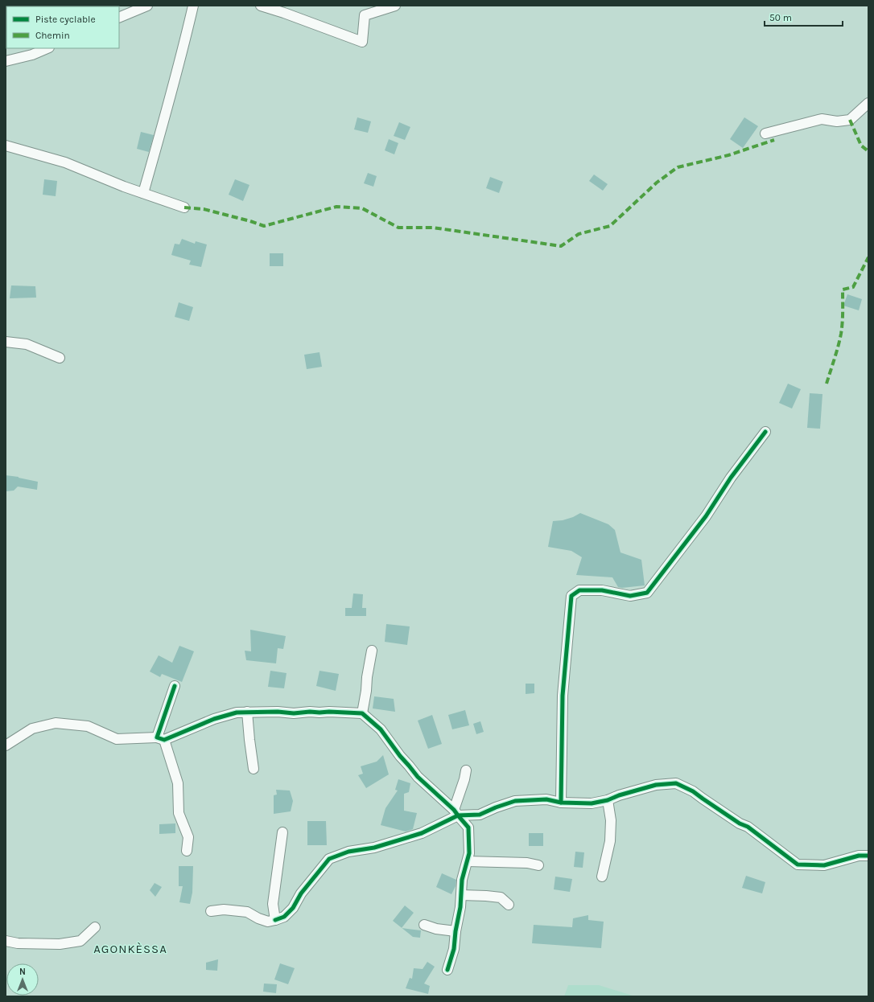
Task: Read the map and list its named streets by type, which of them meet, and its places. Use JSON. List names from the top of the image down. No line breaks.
{"districts":["AGONKÈSSA"],"legend":["Piste cyclable","Chemin"],"scale_bar":"50 m","north":"top"}
